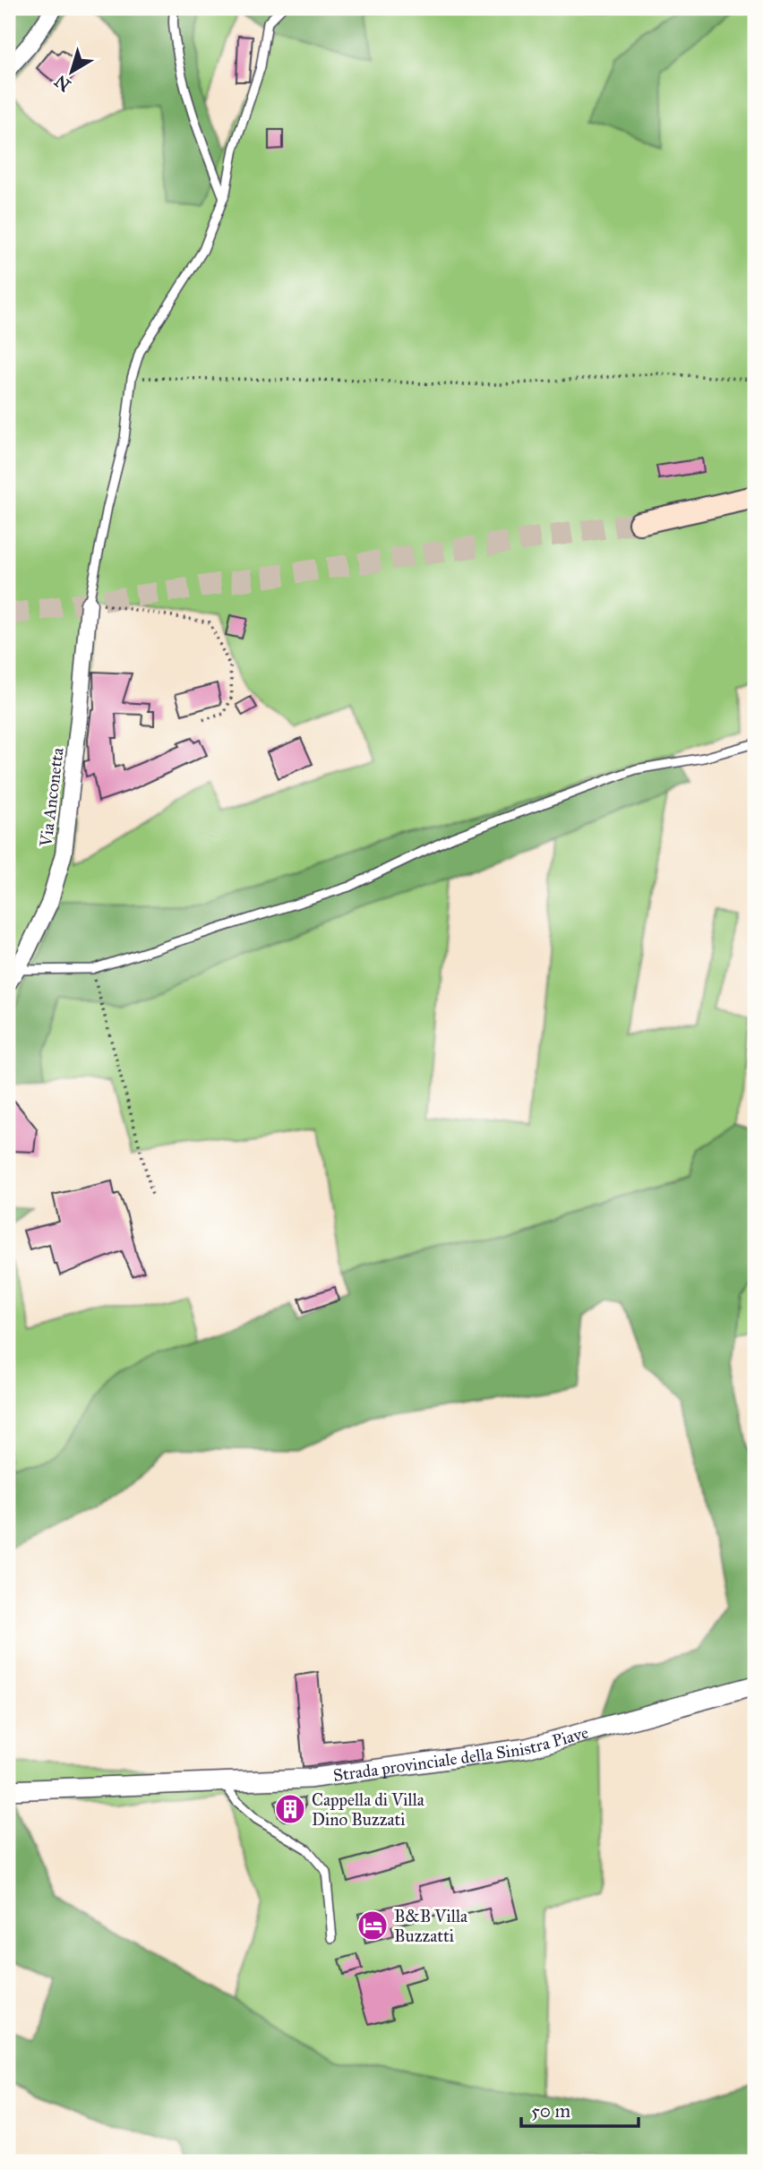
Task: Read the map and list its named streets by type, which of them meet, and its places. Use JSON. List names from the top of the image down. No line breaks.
{"streets":{"street":["Via Anconetta","Strada provinciale della Sinistra Piave"]},"places":{"building":["Cappella di Villa Dino Buzzati"],"hotel":["B&B Villa Buzzatti"]},"scale_bar":"50 m","north":"bottom left"}
